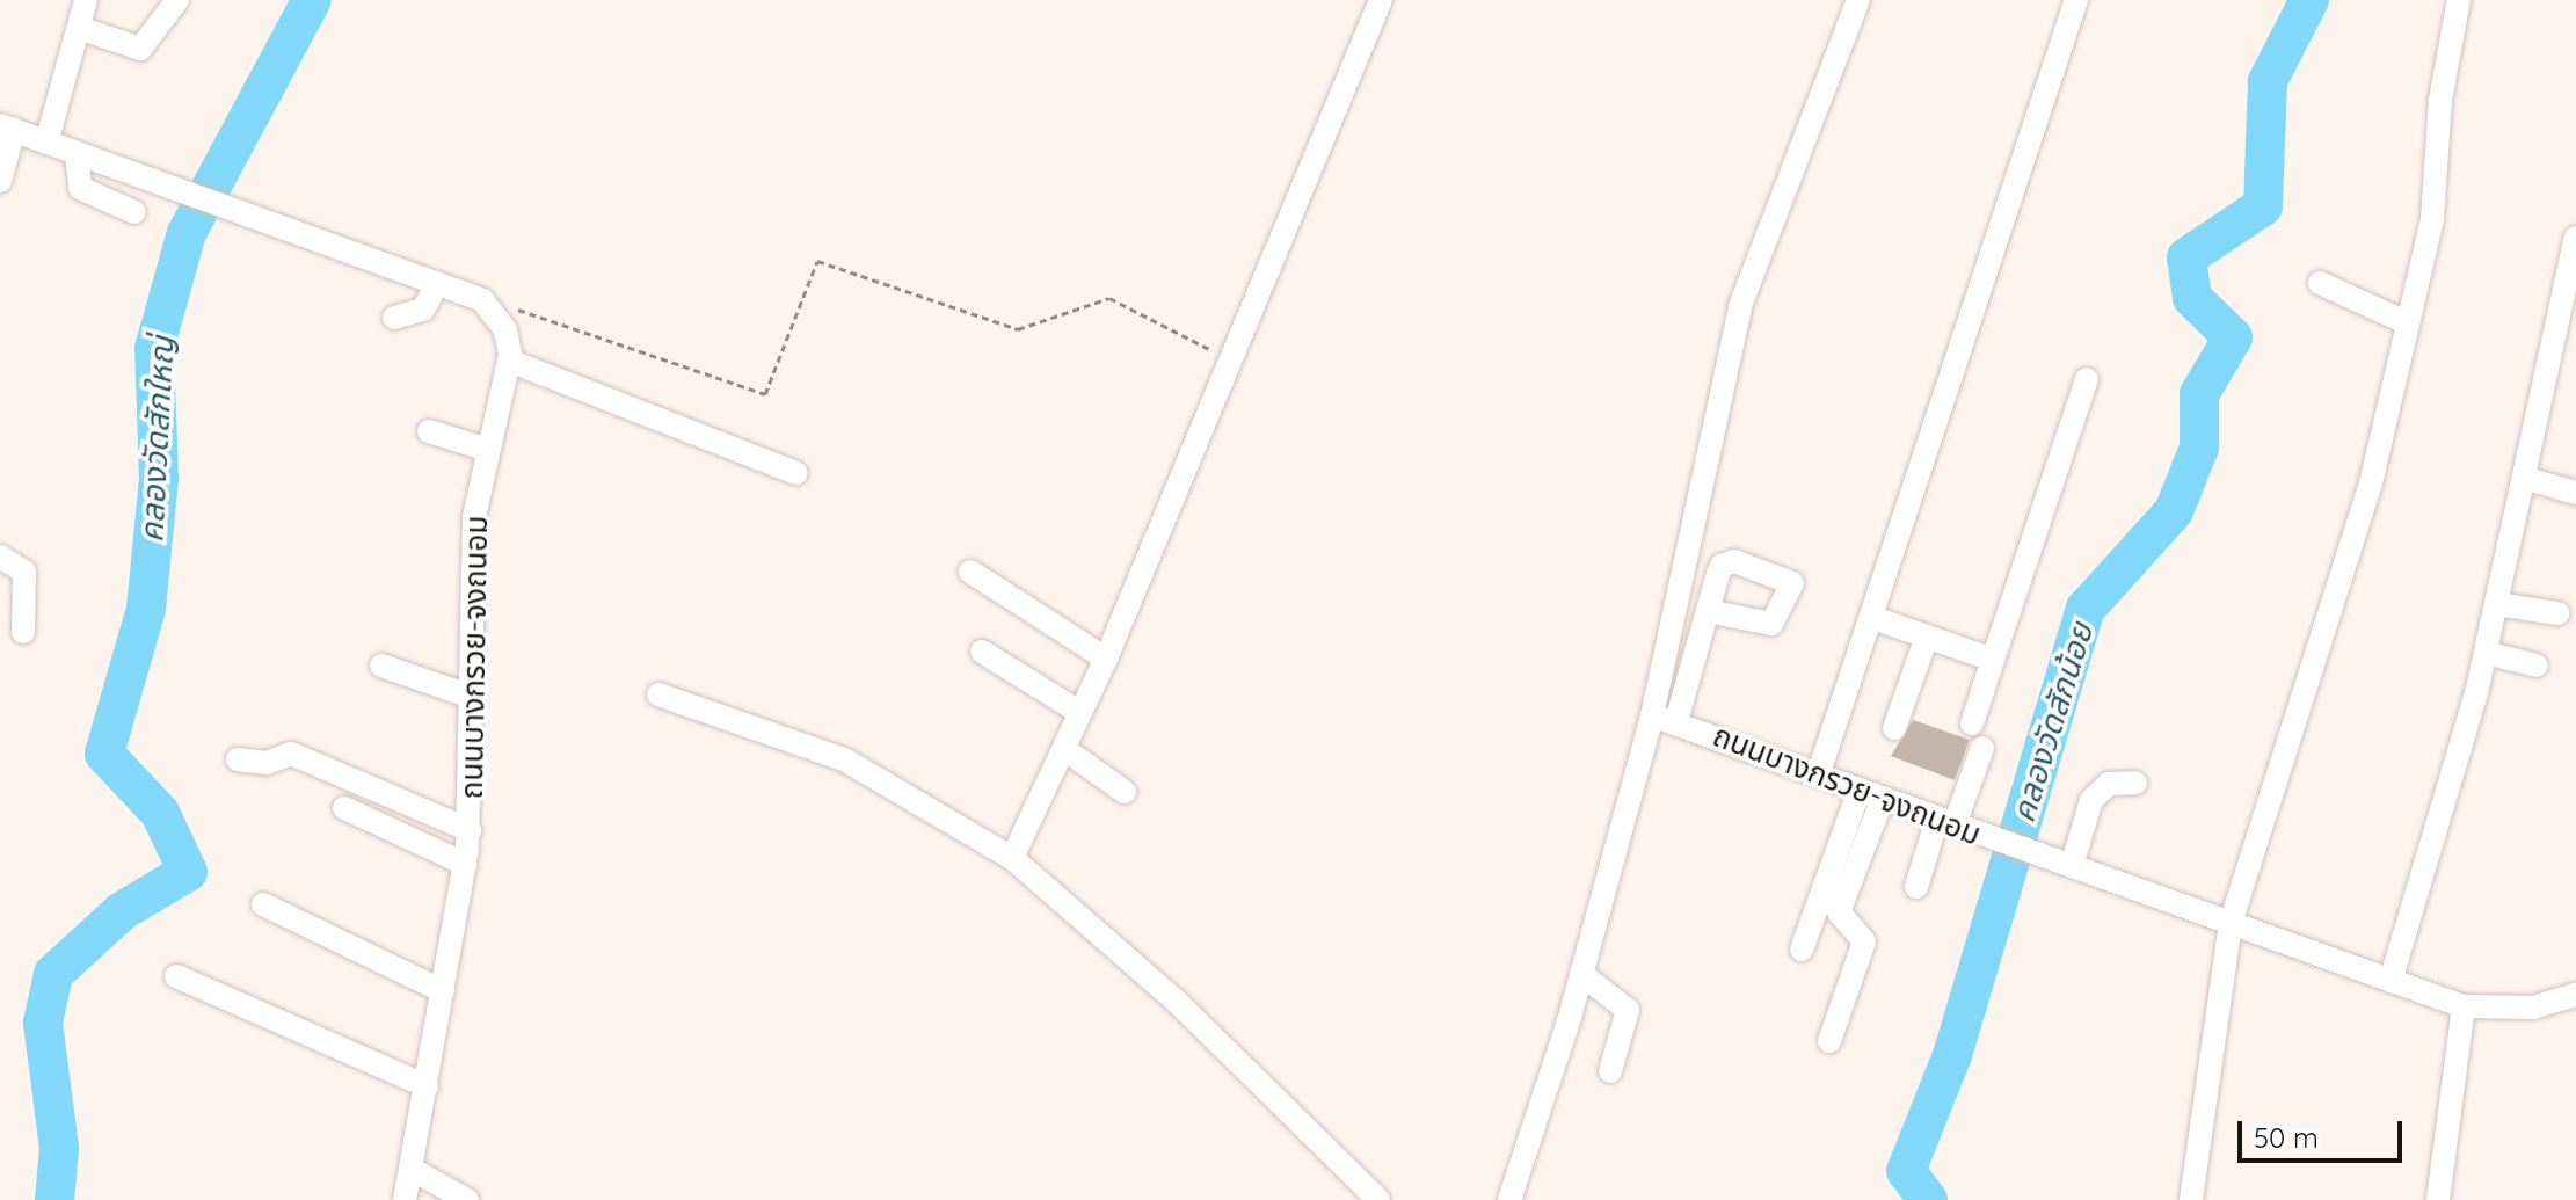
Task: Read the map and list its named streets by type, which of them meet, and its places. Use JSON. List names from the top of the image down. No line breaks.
{"streets":{"street":["ถนนบางกรวย-จงถนอม"]},"water":["คลองวัดสักใหญ่","คลองวัดสักน้อย"],"scale_bar":"50 m"}
